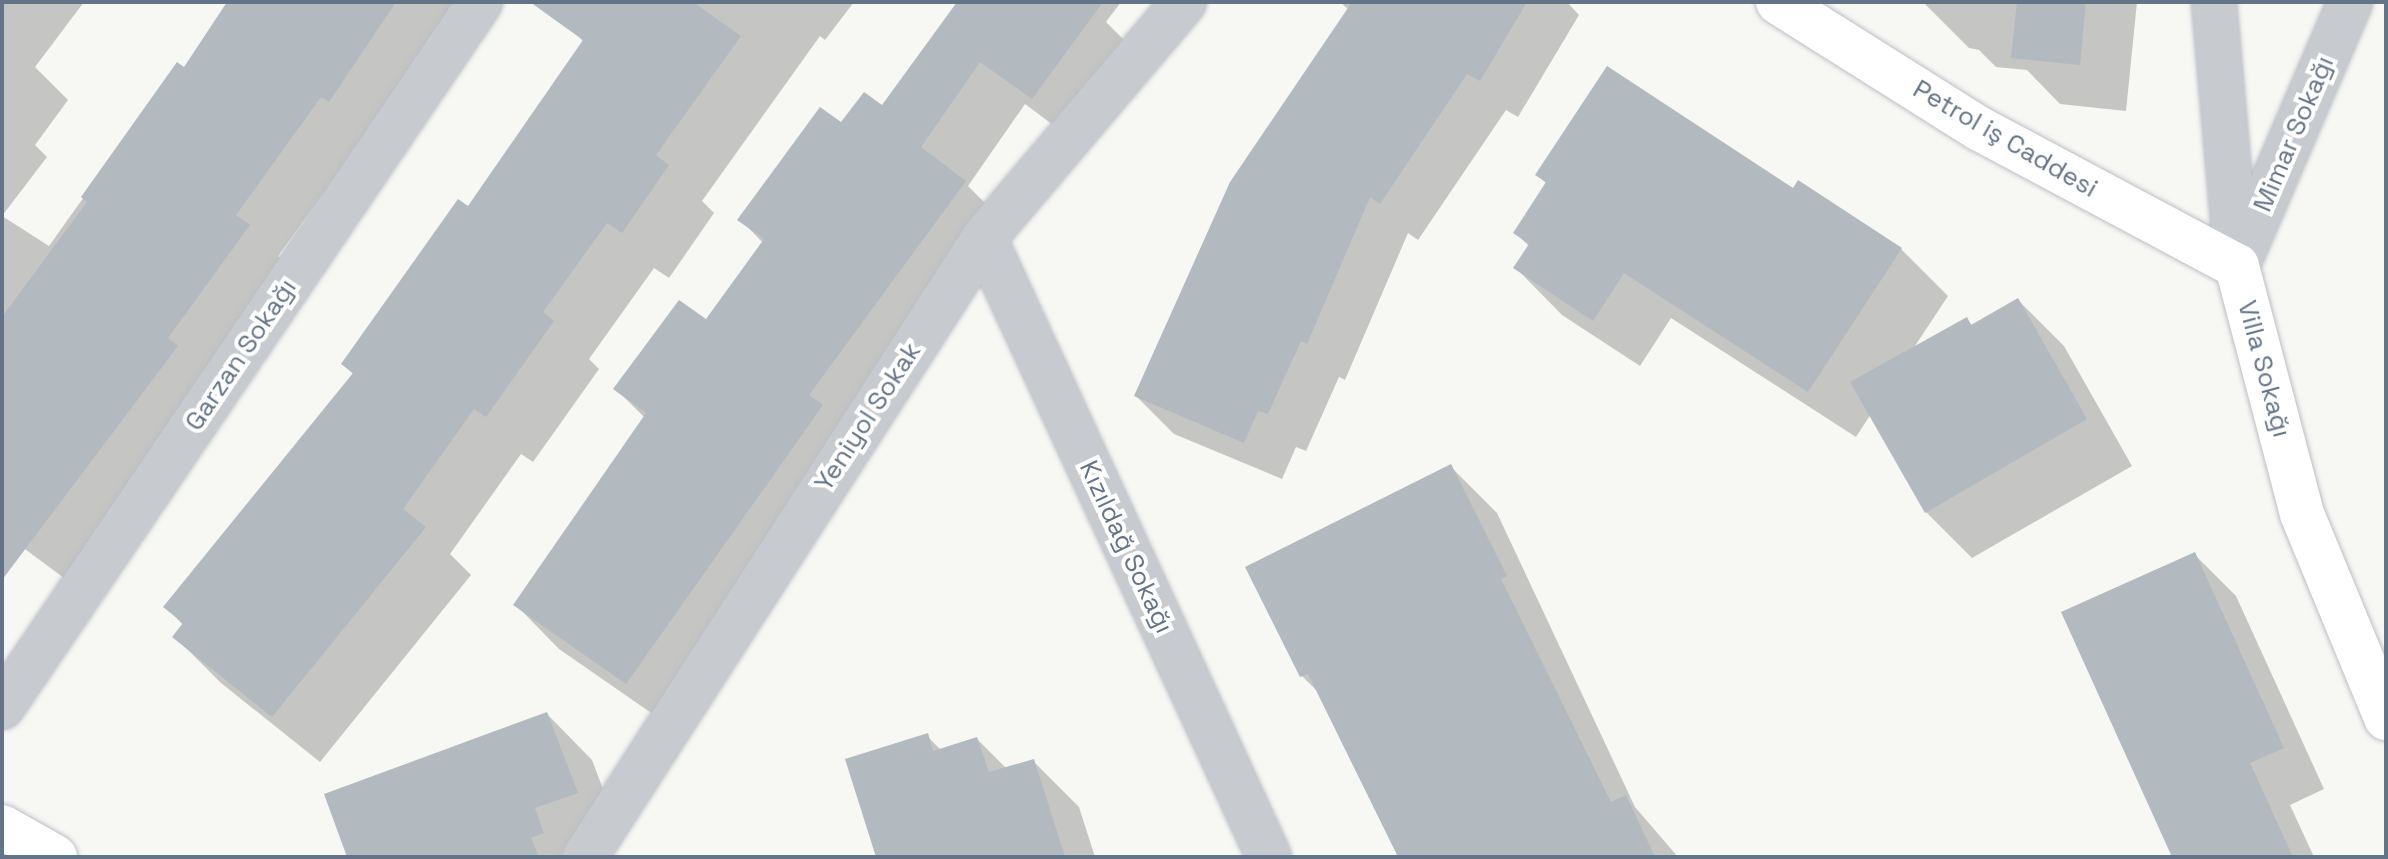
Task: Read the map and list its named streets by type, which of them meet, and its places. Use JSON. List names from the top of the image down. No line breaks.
{"streets":{"street":["Mimar Sokağı","Petrol iş Caddesi","Garzan Sokağı","Villa Sokağı","Yeniyol Sokak","Kızıldağ Sokağı"]},"crossings":[["Mimar Sokağı","Petrol iş Caddesi"],["Mimar Sokağı","Villa Sokağı"],["Petrol iş Caddesi","Villa Sokağı"],["Yeniyol Sokak","Kızıldağ Sokağı"]]}
